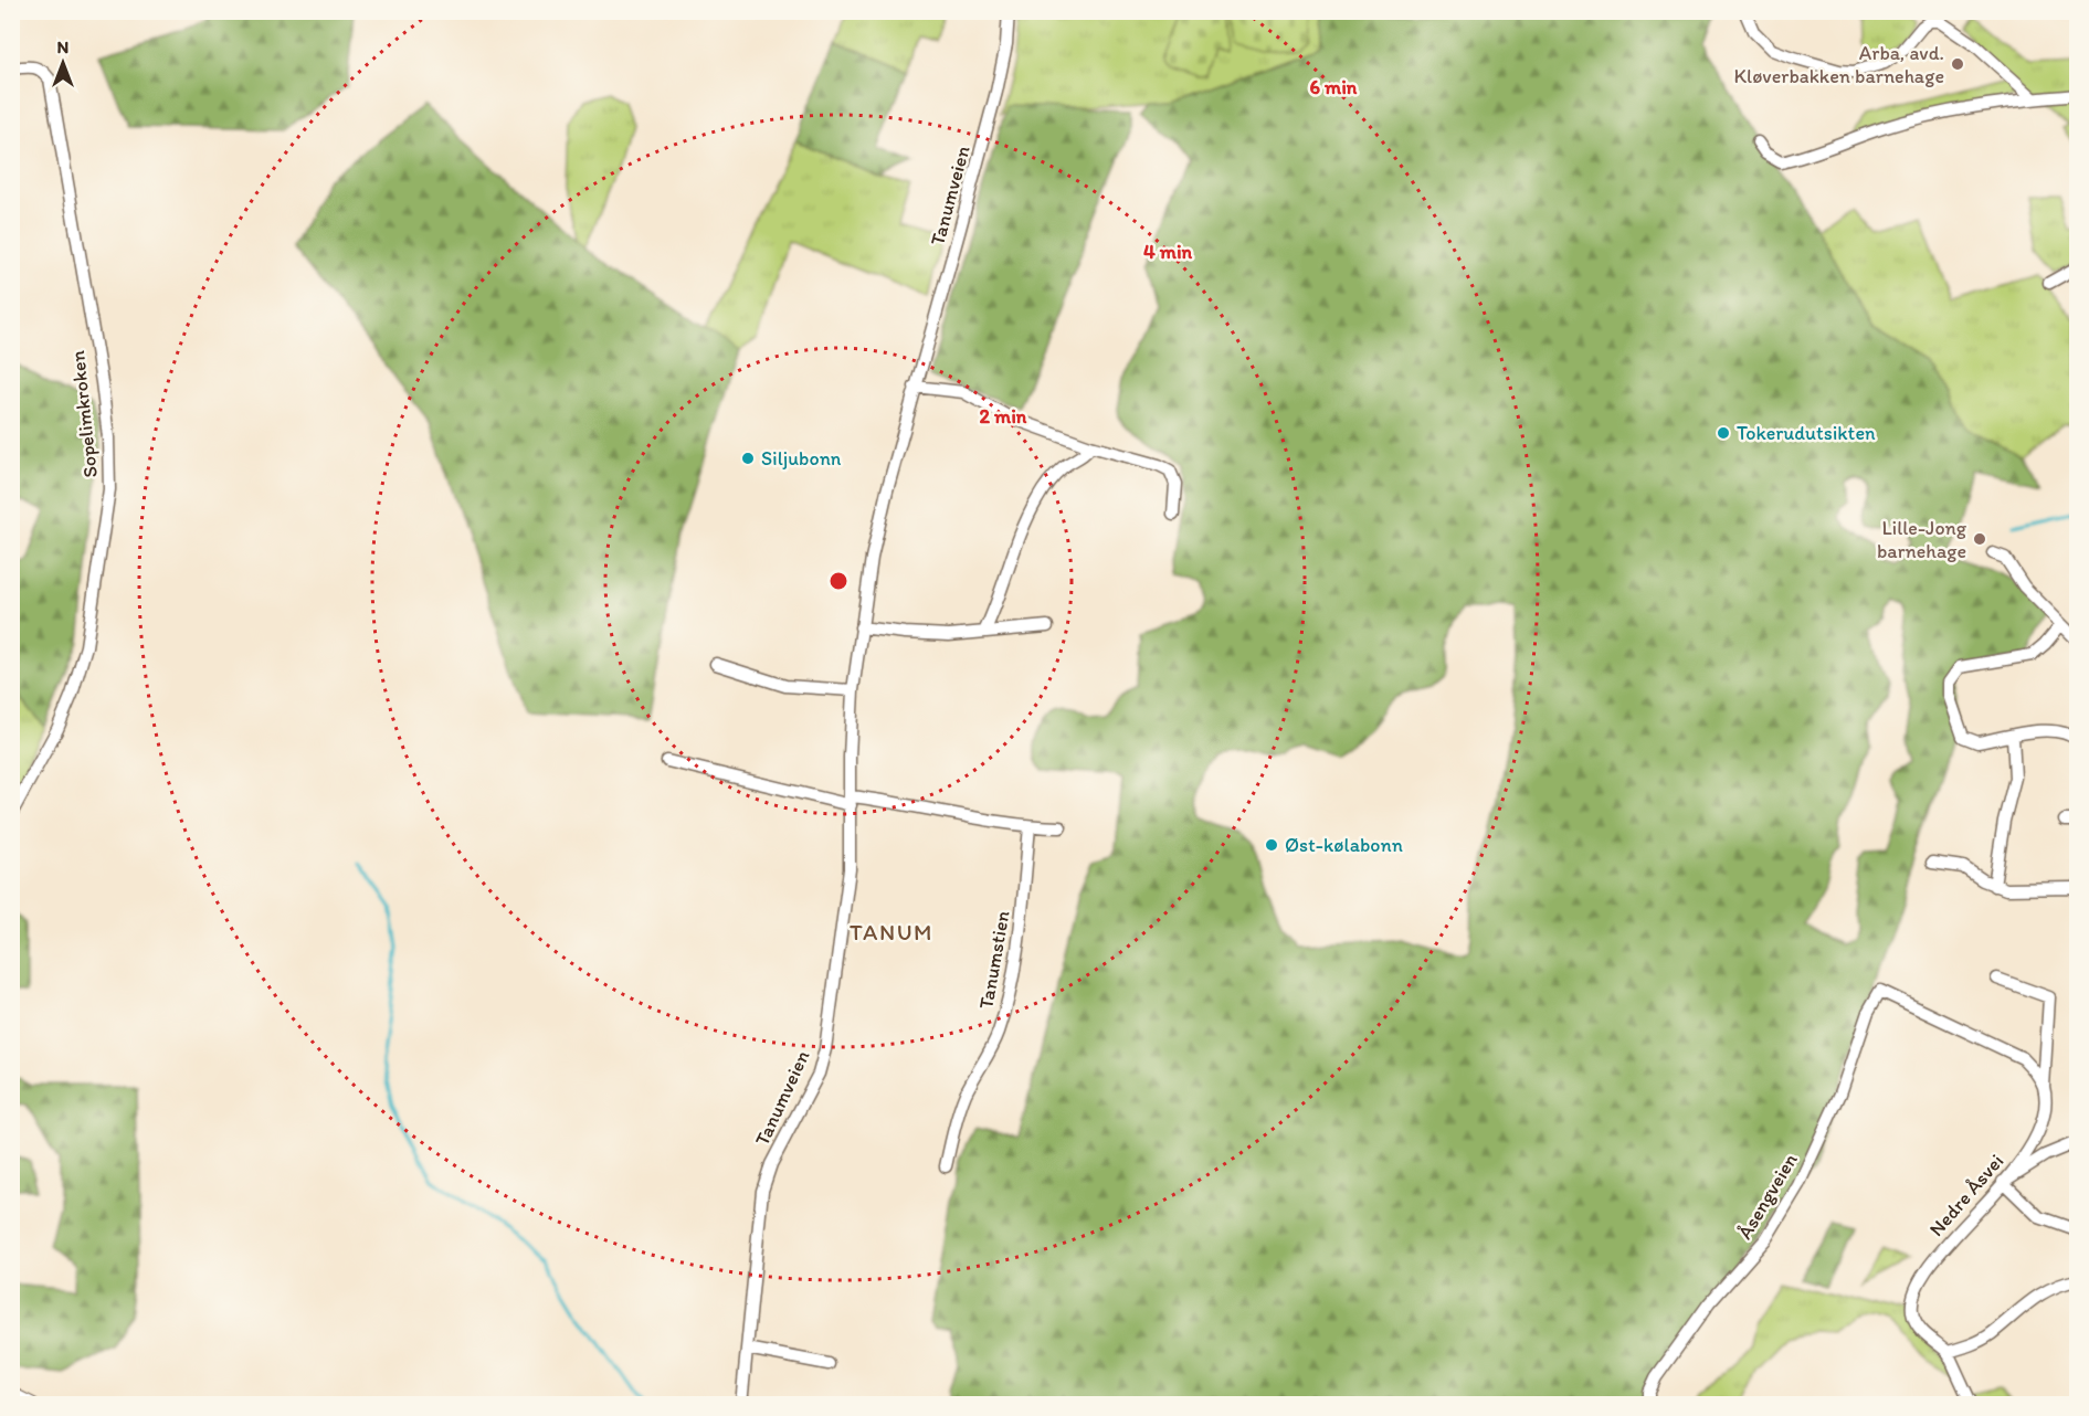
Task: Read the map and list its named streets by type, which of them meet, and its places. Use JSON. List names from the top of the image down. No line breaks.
{"streets":{"street":["Tanumveien","Sopelimkroken","Tanumstien","Nedre Åsvei","Åsengveien"]},"crossings":[["Nedre Åsvei","Åsengveien"]],"districts":["TANUM"],"places":["Arba, avd. Kløverbakken barnehage","Tokerudutsikten","Siljubonn","Lille-Jong barnehage","Øst-kølabonn"],"north":"top","rings":["6 min","4 min","2 min"]}
